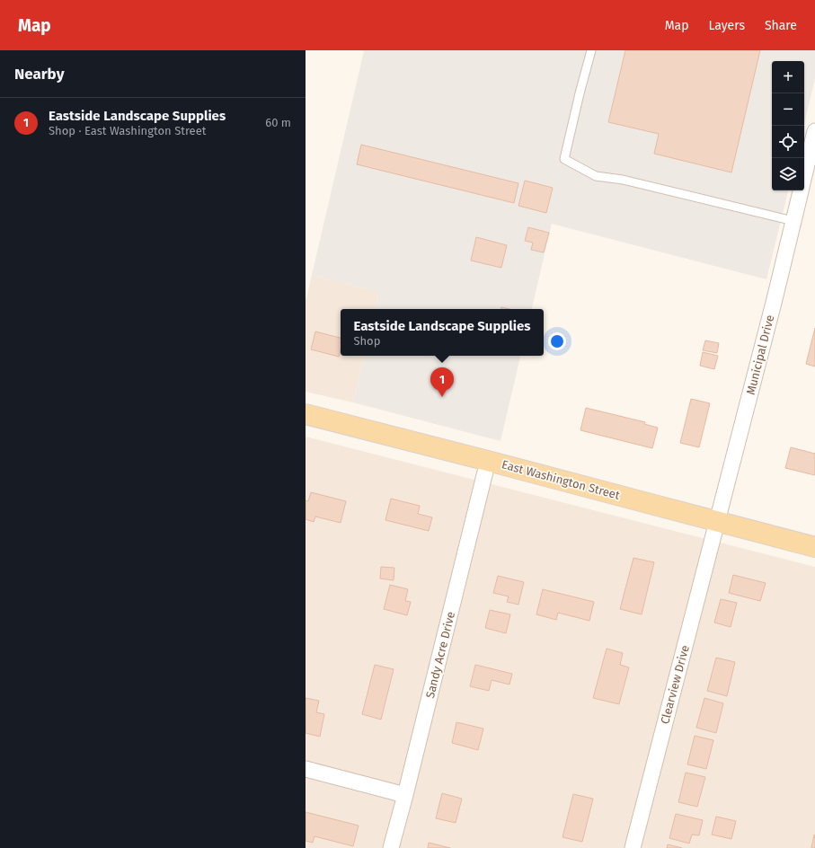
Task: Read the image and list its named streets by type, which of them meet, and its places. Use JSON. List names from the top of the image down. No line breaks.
{"streets":{"main road":["East Washington Street"],"street":["Municipal Drive","Sandy Acre Drive","Clearview Drive"]},"crossings":[["Municipal Drive","East Washington Street"],["Municipal Drive","Clearview Drive"],["East Washington Street","Sandy Acre Drive"],["East Washington Street","Clearview Drive"]],"page":{"header":"Map","nav":["Map","Layers","Share"],"heading":"Nearby","map_buttons":["+","−"],"list":[{"mark":"1","name":"Eastside Landscape Supplies","note":"Shop · East Washington Street","value":"60 m"}],"popup":["Eastside Landscape Supplies","Shop"],"pins":"1"}}
